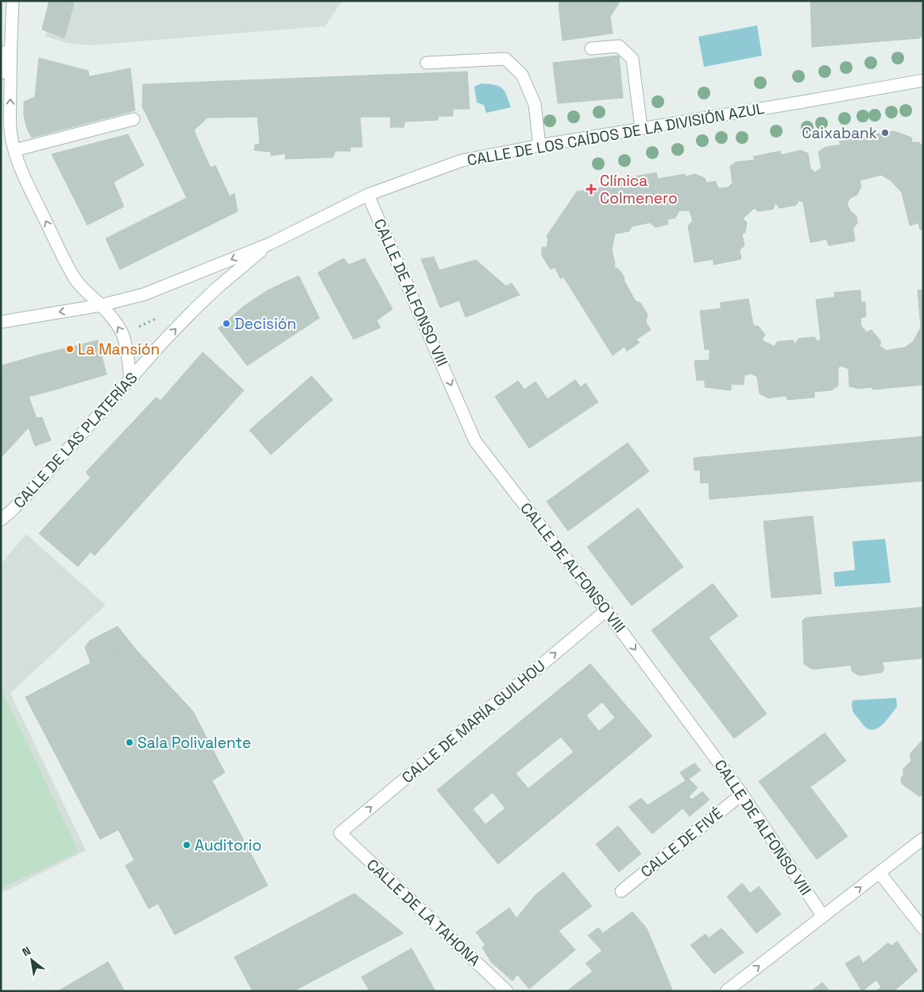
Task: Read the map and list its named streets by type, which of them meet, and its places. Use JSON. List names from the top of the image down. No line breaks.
{"streets":{"street":["CALLE DE LOS CAÍDOS DE LA DIVISIÓN AZUL","CALLE DE ALFONSO VIII","CALLE DE LAS PLATERÍAS","CALLE DE MARÍA GUILHOU","CALLE DE FIVÉ","CALLE DE LA TAHONA"]},"crossings":[["CALLE DE LOS CAÍDOS DE LA DIVISIÓN AZUL","CALLE DE ALFONSO VIII"],["CALLE DE LOS CAÍDOS DE LA DIVISIÓN AZUL","CALLE DE LAS PLATERÍAS"],["CALLE DE ALFONSO VIII","CALLE DE MARÍA GUILHOU"],["CALLE DE ALFONSO VIII","CALLE DE FIVÉ"],["CALLE DE MARÍA GUILHOU","CALLE DE LA TAHONA"]],"one_way":["CALLE DE ALFONSO VIII","CALLE DE LAS PLATERÍAS","CALLE DE MARÍA GUILHOU"],"places":{"other":["Caixabank","Decisión","La Mansión","Sala Polivalente","Auditorio"],"health":["Clínica Colmenero"]},"north":"top left"}
